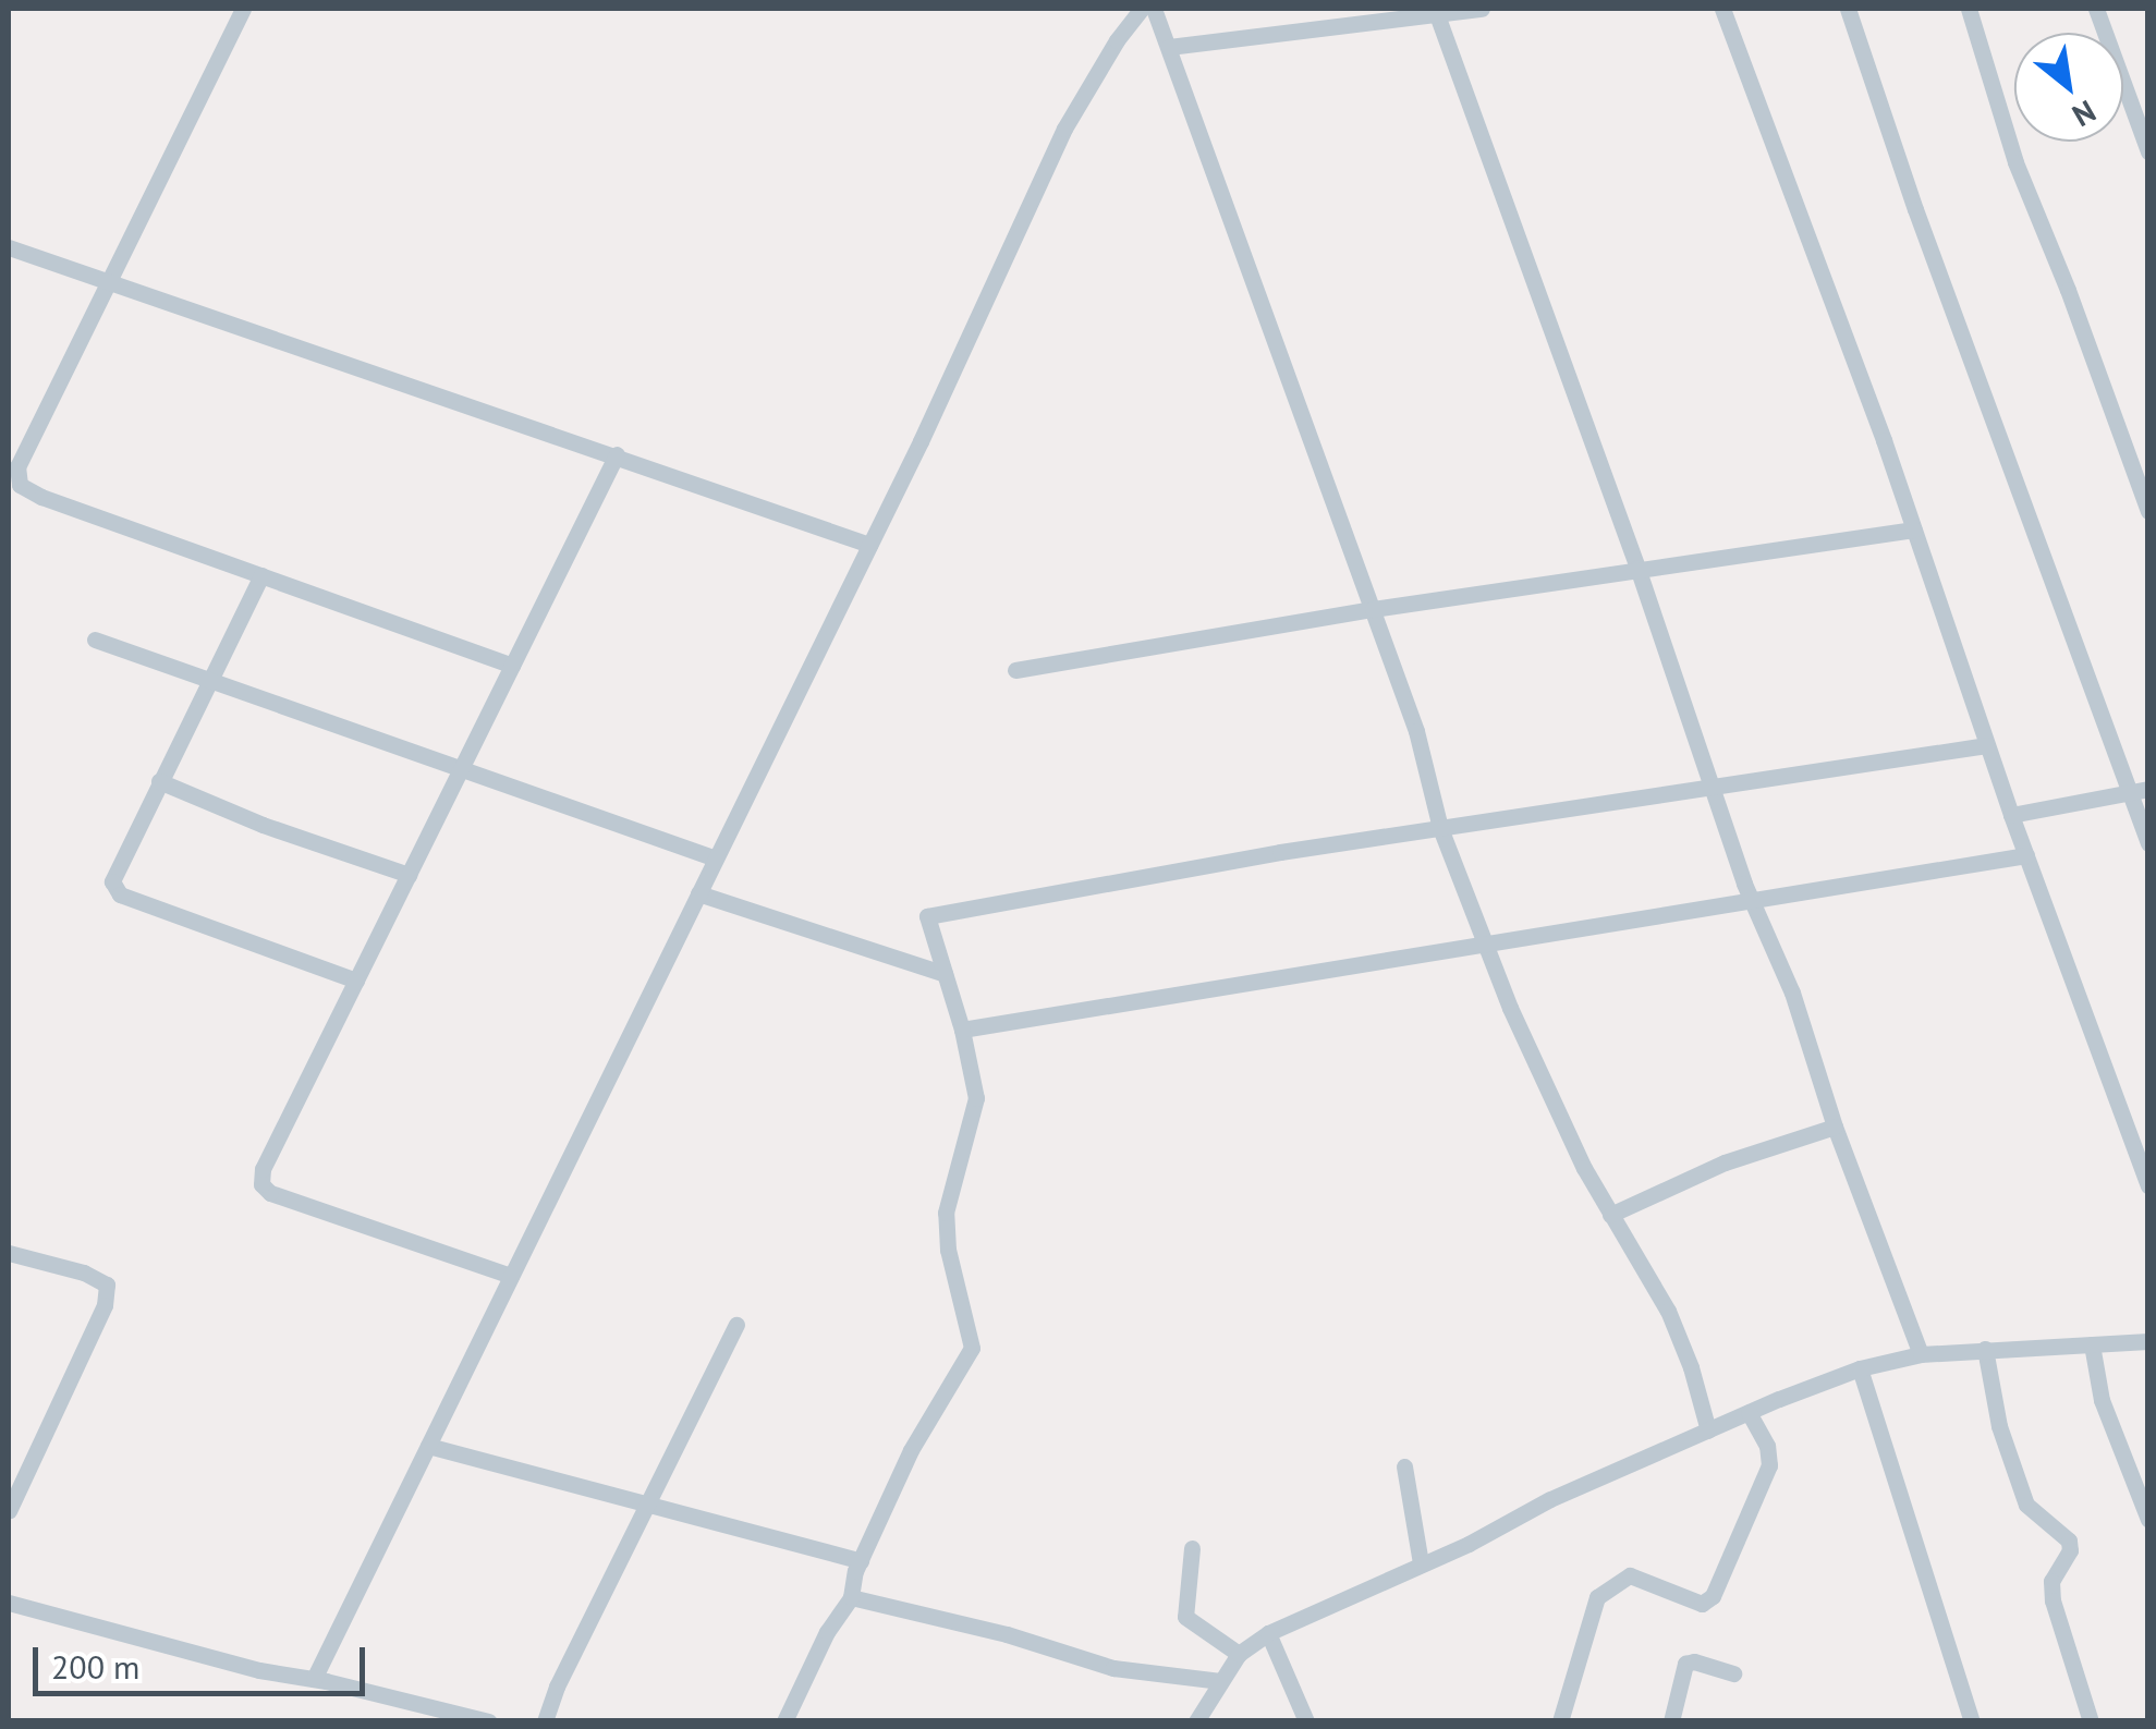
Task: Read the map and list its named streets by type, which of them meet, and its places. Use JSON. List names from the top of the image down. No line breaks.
{"scale_bar":"200 m","north":"bottom right"}
